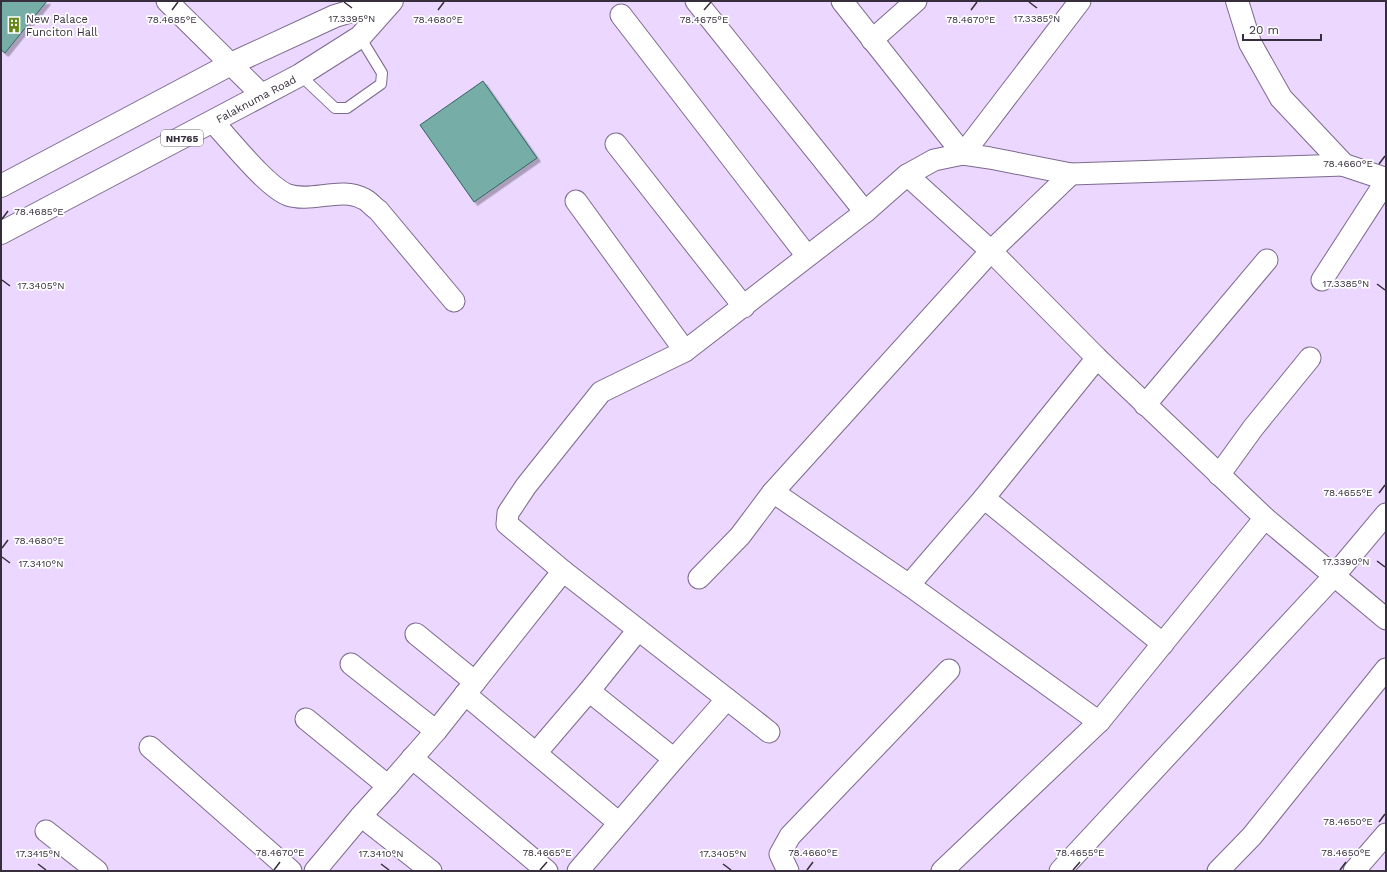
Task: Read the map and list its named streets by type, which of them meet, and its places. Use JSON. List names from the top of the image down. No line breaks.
{"streets":{"main road":["Falaknuma Road","NH765"]},"places":{"building":["New Palace Funciton Hall"]},"scale_bar":"20 m","coordinates":["17.3395°N","17.3385°N","78.4685°E","78.4680°E","78.4675°E","78.4670°E","78.4660°E","17.3405°N","78.4655°E","17.3390°N","17.3410°N","78.4650°E","78.4665°E","17.3415°N"]}
